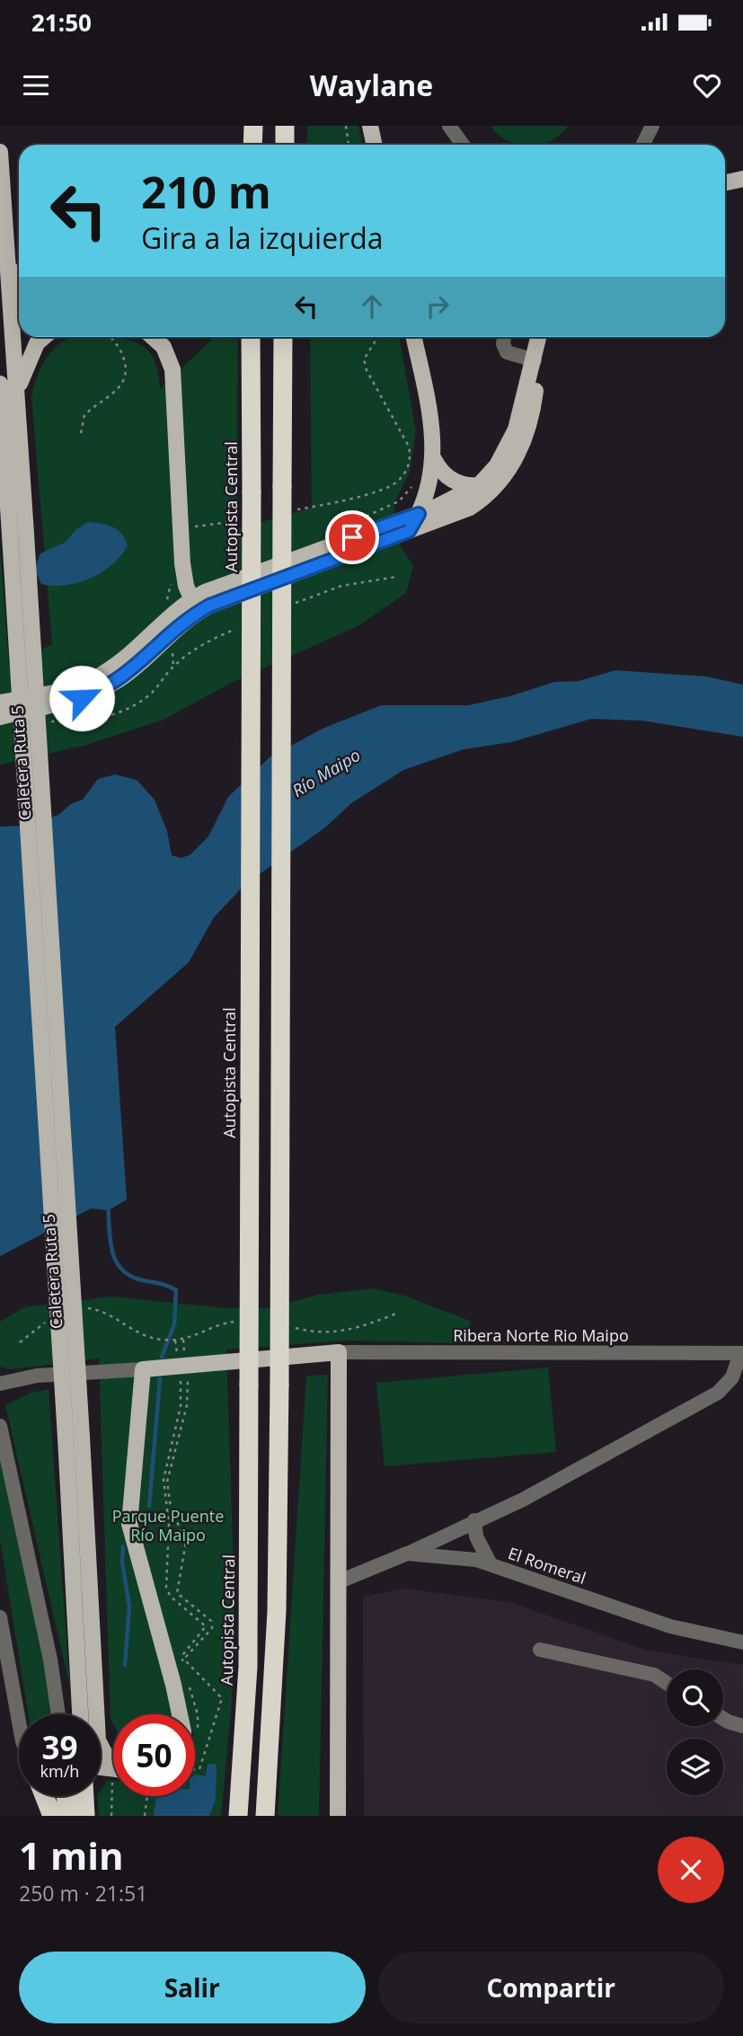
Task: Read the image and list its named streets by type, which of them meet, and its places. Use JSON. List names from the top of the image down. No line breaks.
{"streets":{"highway":["Autopista Central"],"main road":["Caletera Ruta 5"],"street":["Ribera Norte Rio Maipo","El Romeral"]},"water":["Río Maipo"],"parks":["Parque Puente Río Maipo"],"page":{"status":"21:50","header":"Waylane","turn":["210 m","Gira a la izquierda"],"speed":"39 km/h","limit":"50","heading":["1 min","250 m · 21:51"],"buttons":["Salir","Compartir"]}}
